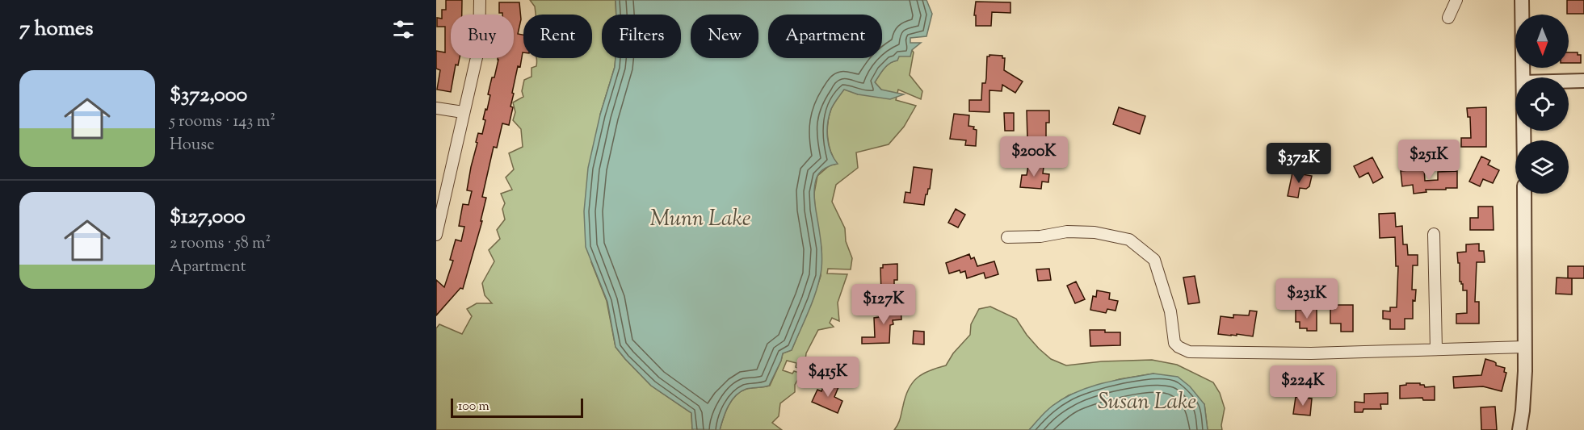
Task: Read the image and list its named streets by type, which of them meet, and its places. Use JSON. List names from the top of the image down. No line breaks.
{"water":["Munn Lake","Susan Lake"],"scale_bar":"100 m","north":"bottom","page":{"heading":"7 homes","chip":["Buy","Rent","Filters","New","Apartment"],"list":[{"name":"$372,000","note":"5 rooms · 143 m² · House"},{"name":"$127,000","note":"2 rooms · 58 m² · Apartment"}],"price":["$200K","$251K","$372K","$231K","$127K","$415K","$224K"],"scale":"100 m"}}
